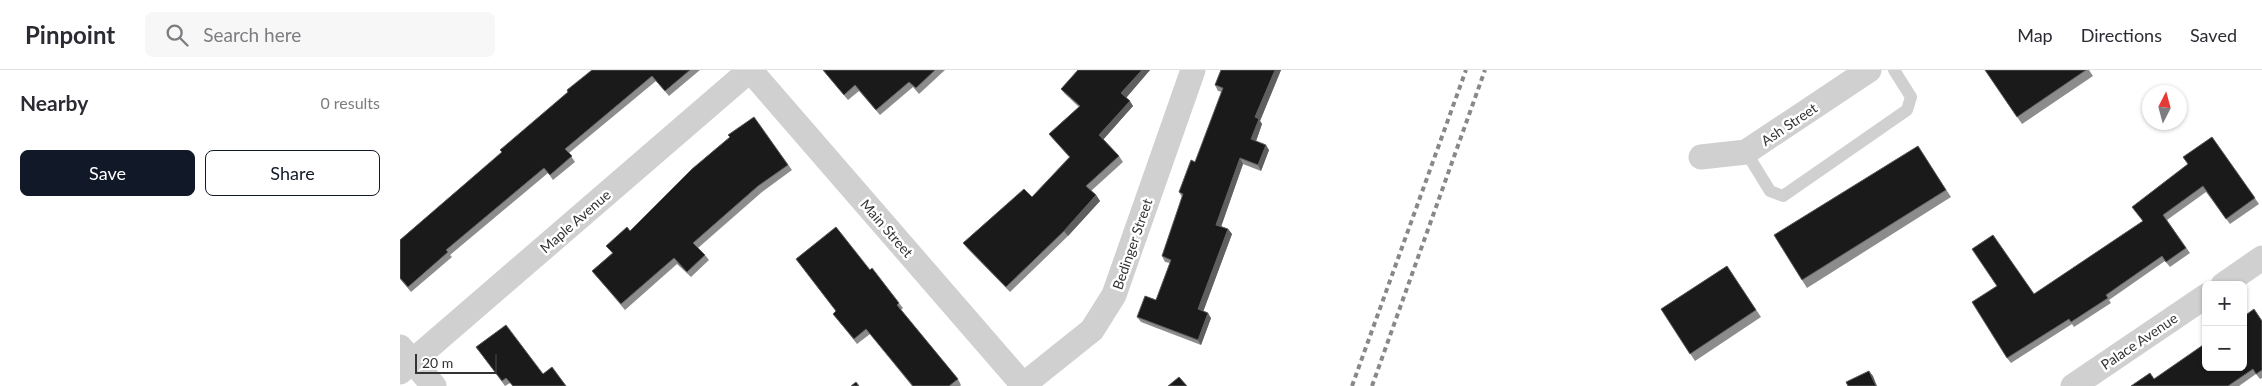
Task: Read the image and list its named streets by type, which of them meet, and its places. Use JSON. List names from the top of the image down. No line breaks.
{"streets":{"street":["Ash Street","Maple Avenue","Main Street","Bedinger Street","Palace Avenue"]},"crossings":[["Maple Avenue","Main Street"],["Main Street","Bedinger Street"]],"scale_bar":"20 m","north":"top","page":{"header":"Pinpoint","search":"Search here","nav":["Map","Directions","Saved"],"heading":["Nearby","0 results"],"buttons":["Save","Share"],"map_buttons":["+","−"],"scale":"20 m"}}
